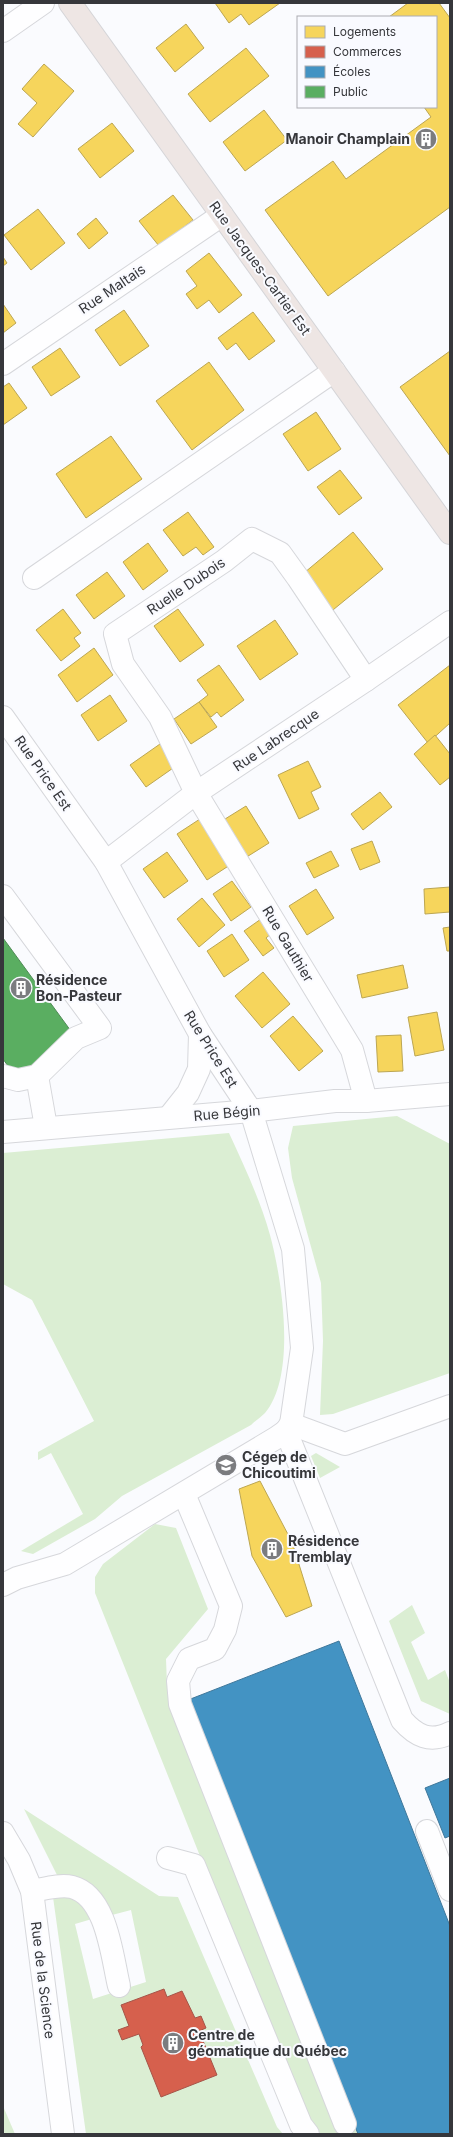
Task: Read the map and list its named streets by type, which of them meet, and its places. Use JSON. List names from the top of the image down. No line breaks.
{"streets":{"main road":["Rue Jacques-Cartier Est"],"street":["Rue Maltais","Ruelle Dubois","Rue Labrecque","Rue Price Est","Rue Gauthier","Rue Bégin","Rue de la Science"]},"crossings":[["Rue Jacques-Cartier Est","Rue Maltais"],["Ruelle Dubois","Rue Labrecque"],["Ruelle Dubois","Rue Gauthier"],["Rue Labrecque","Rue Price Est"],["Rue Labrecque","Rue Gauthier"],["Rue Price Est","Rue Bégin"],["Rue Gauthier","Rue Bégin"]],"places":{"building":["Manoir Champlain","Résidence Bon-Pasteur","Résidence Tremblay","Centre de géomatique du Québec"],"school or university":["Cégep de Chicoutimi"]},"legend":["Logements","Commerces","Écoles","Public"]}
